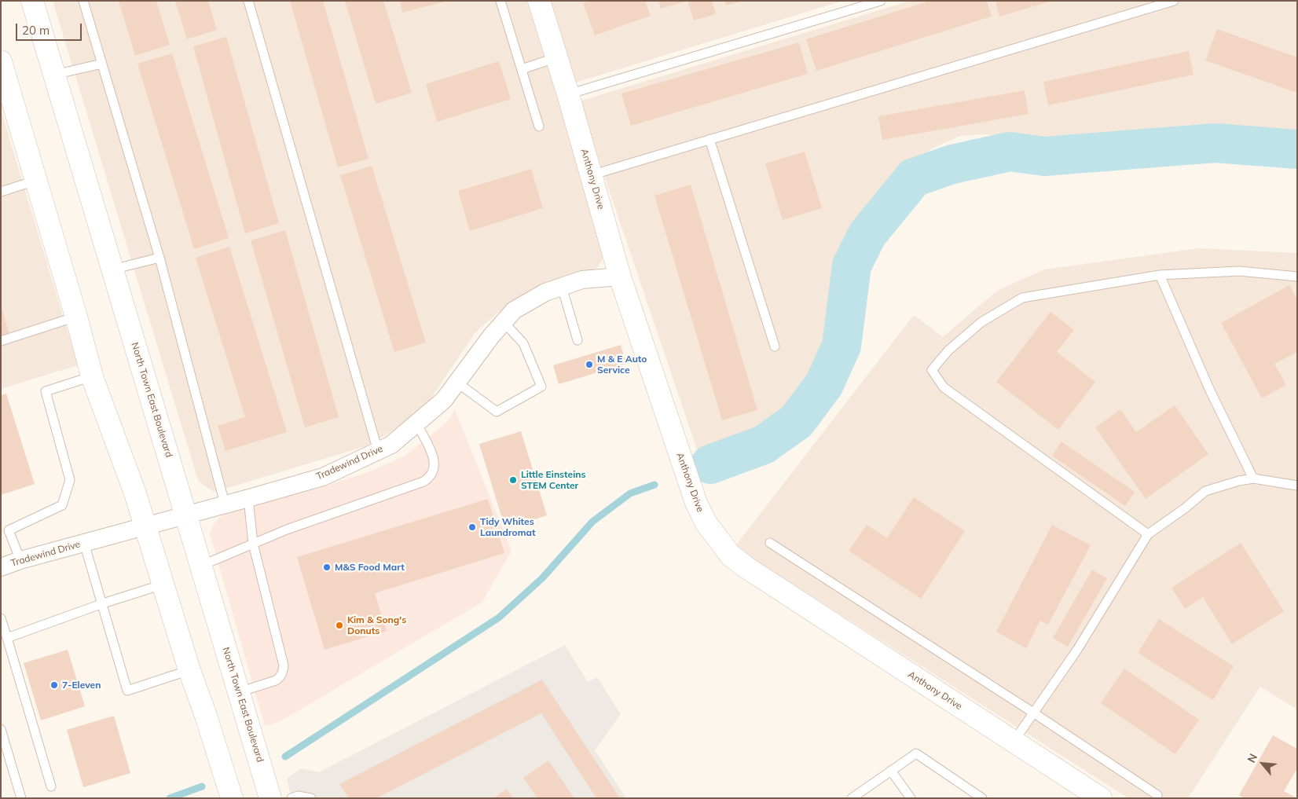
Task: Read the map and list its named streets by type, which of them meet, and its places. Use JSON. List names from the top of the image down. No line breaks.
{"streets":{"main road":["Anthony Drive","North Town East Boulevard"],"street":["Tradewind Drive"]},"crossings":[["Anthony Drive","Tradewind Drive"],["North Town East Boulevard","Tradewind Drive"]],"places":["M & E Auto Service","Little Einsteins STEM Center","Tidy Whites Laundromat","M&S Food Mart","Kim & Song's Donuts","7-Eleven"],"scale_bar":"20 m","north":"top left"}
